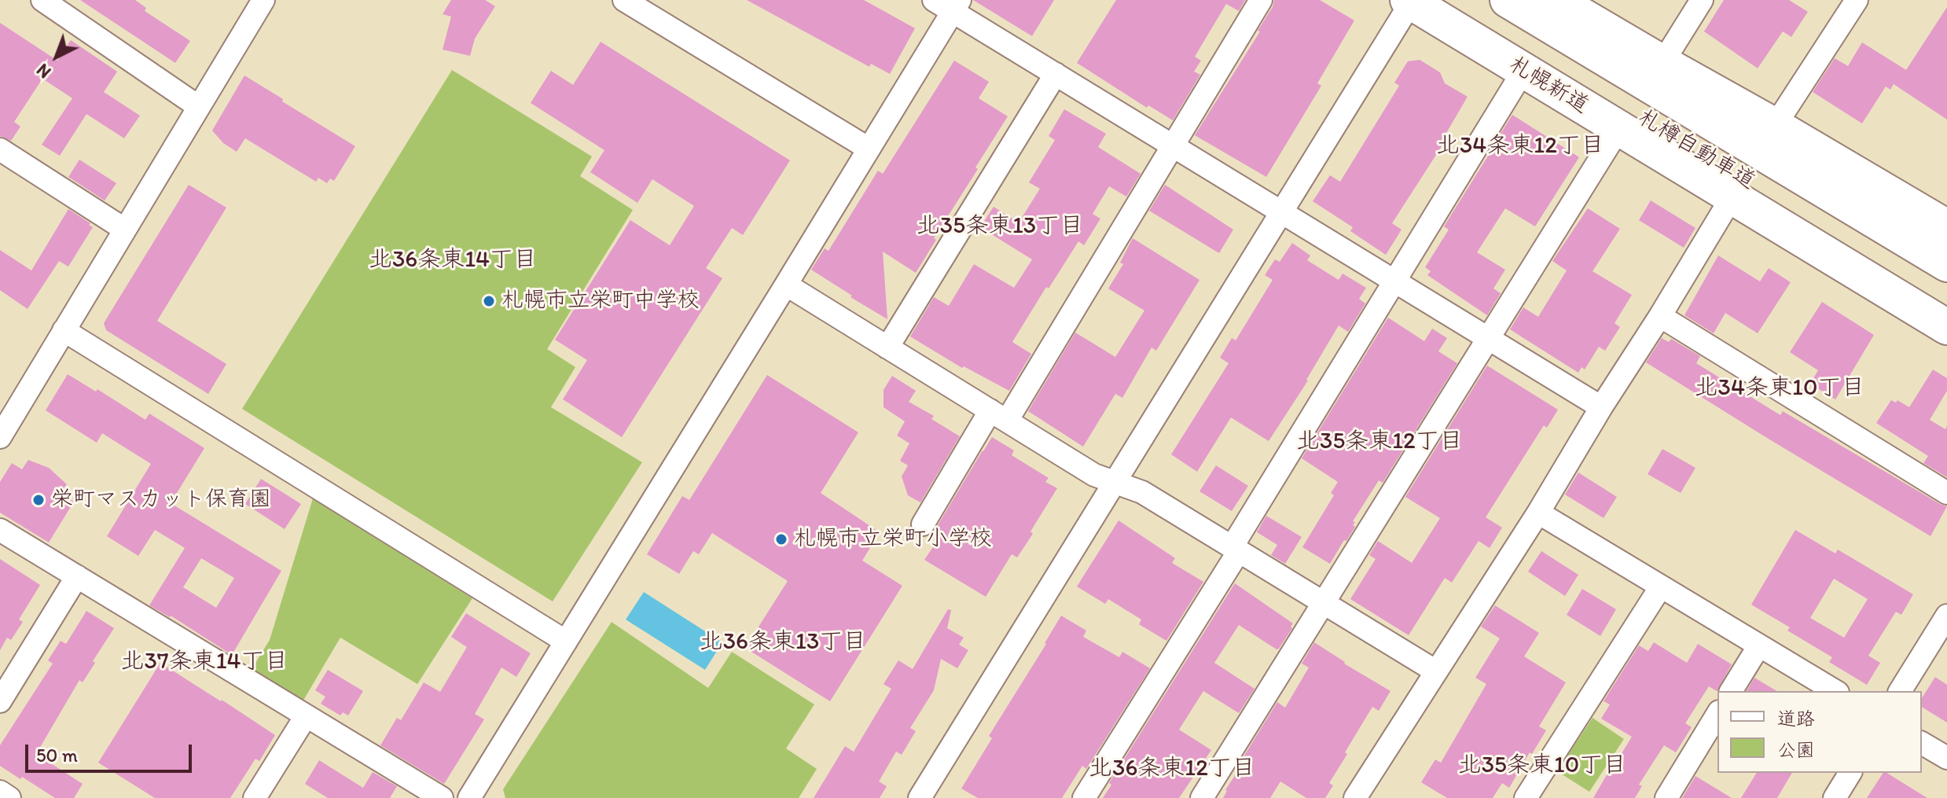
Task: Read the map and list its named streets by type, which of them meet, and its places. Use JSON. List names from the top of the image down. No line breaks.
{"streets":{"highway":["札幌新道","札樽自動車道"]},"districts":["北34条東12丁目","北35条東13丁目","北36条東14丁目","北34条東10丁目","北35条東12丁目","北36条東13丁目","北37条東14丁目","北35条東10丁目","北36条東12丁目"],"places":["札幌市立栄町中学校","栄町マスカット保育園","札幌市立栄町小学校"],"legend":["道路","公園"],"scale_bar":"50 m","north":"bottom left"}
